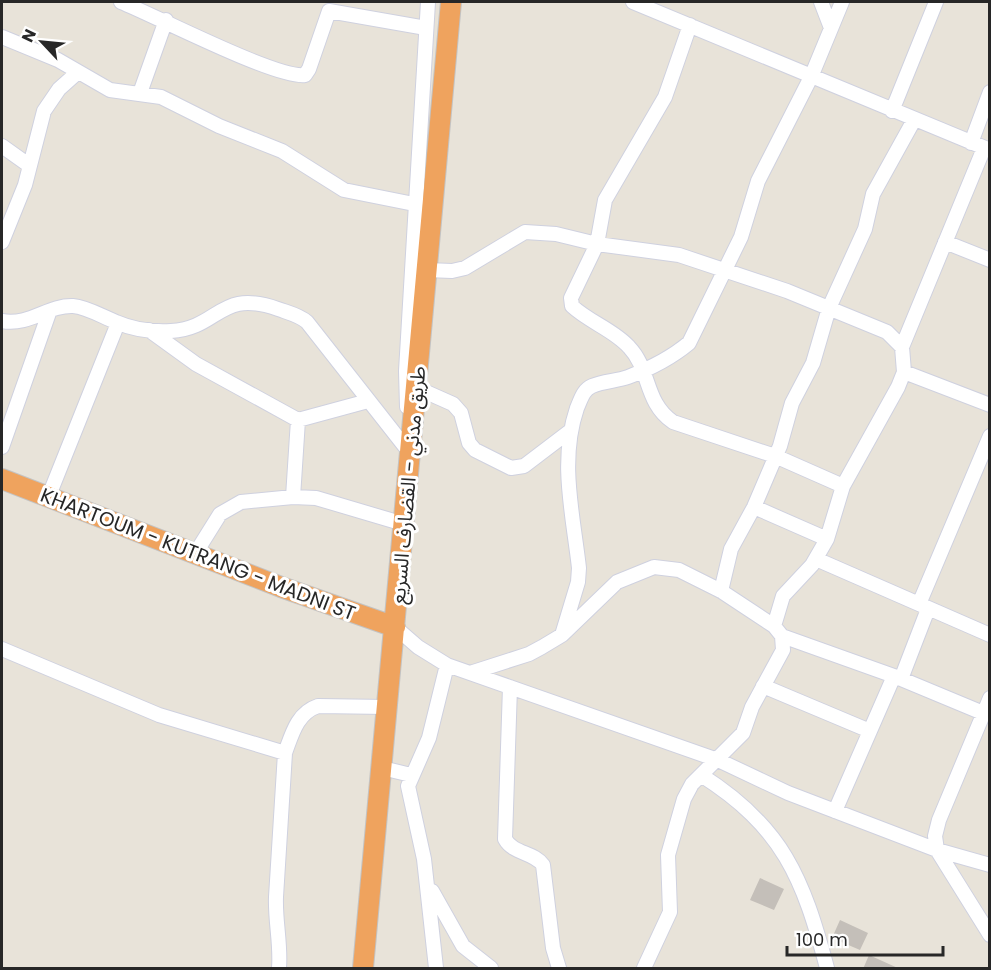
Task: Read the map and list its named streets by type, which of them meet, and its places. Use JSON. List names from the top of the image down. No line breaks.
{"streets":{"highway":["طريق مدني - القضارف السريع","KHARTOUM - KUTRANG - MADNI ST"]},"crossings":[["طريق مدني - القضارف السريع","KHARTOUM - KUTRANG - MADNI ST"]],"scale_bar":"100 m","north":"top left"}
